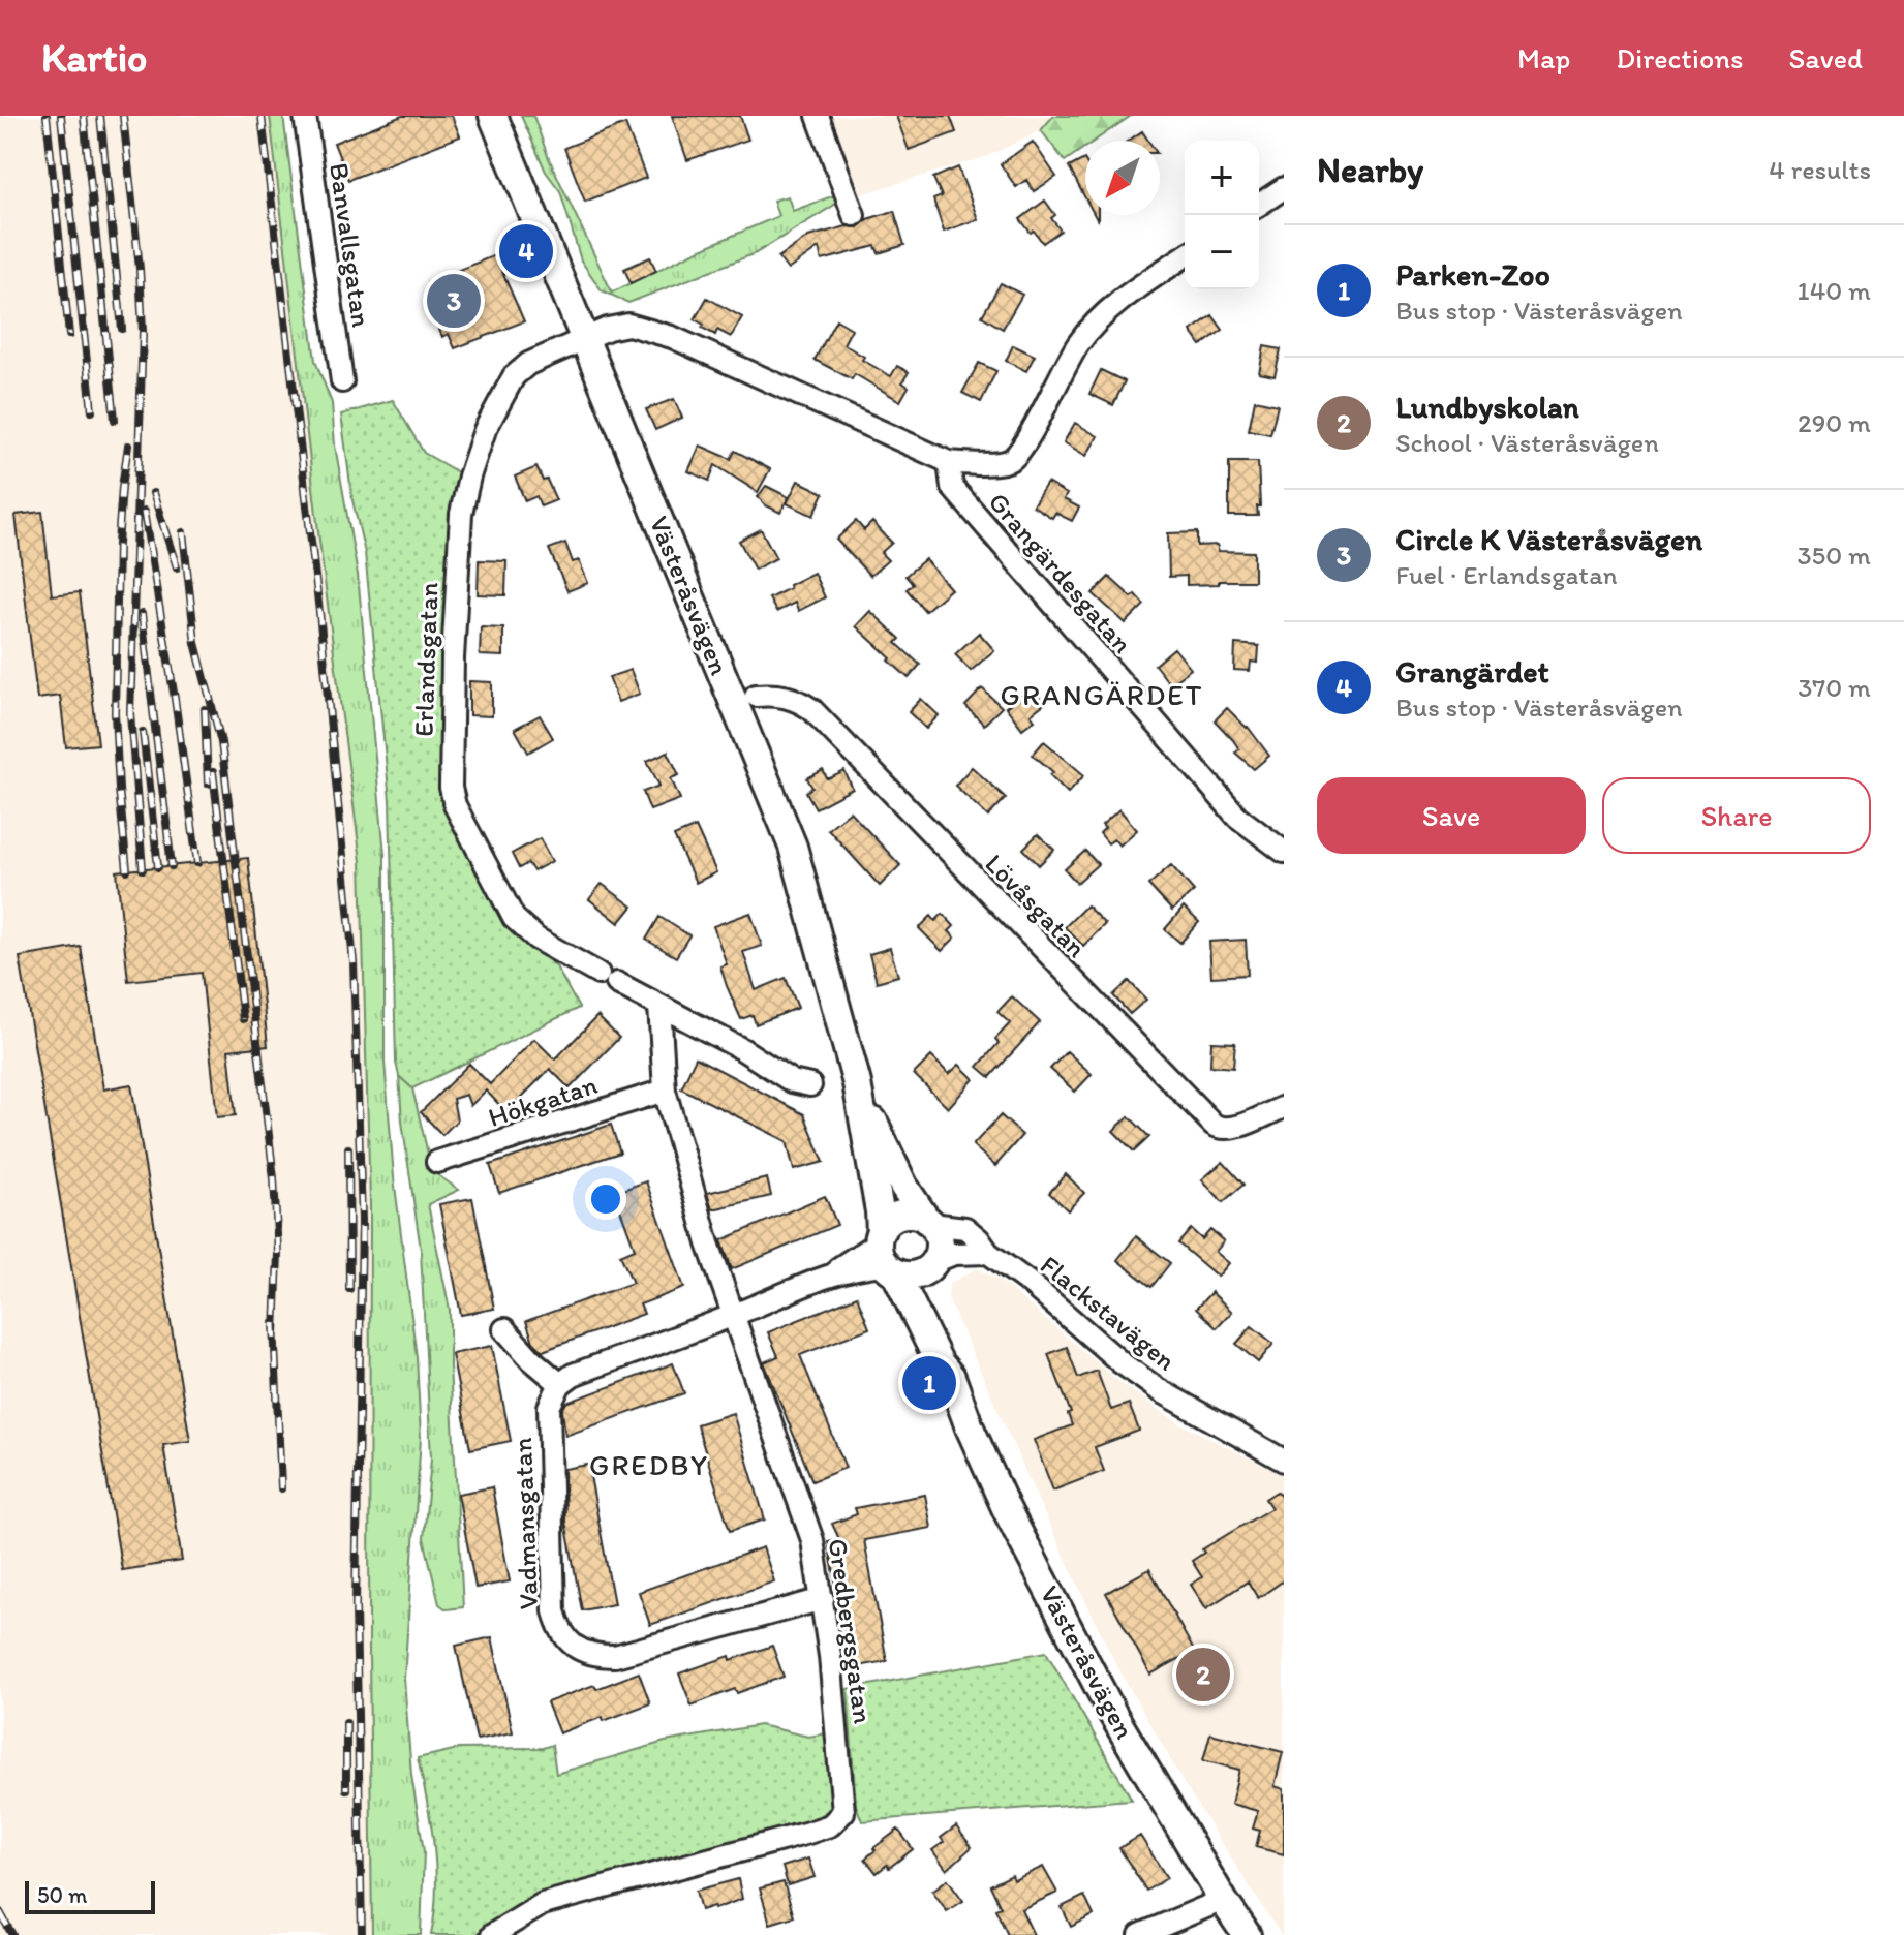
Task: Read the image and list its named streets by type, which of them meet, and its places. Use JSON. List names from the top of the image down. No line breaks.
{"streets":{"street":["Banvallsgatan","Grangärdesgatan","Västeråsvägen","Erlandsgatan","Lövåsgatan","Hökgatan","Flackstavägen","Vadmansgatan","Gredbergsgatan"]},"crossings":[["Västeråsvägen","Erlandsgatan"],["Västeråsvägen","Flackstavägen"],["Erlandsgatan","Gredbergsgatan"],["Hökgatan","Gredbergsgatan"],["Vadmansgatan","Gredbergsgatan"]],"districts":["GRANGÄRDET","GREDBY"],"scale_bar":"50 m","north":"bottom left","page":{"header":"Kartio","nav":["Map","Directions","Saved"],"heading":["Nearby","4 results"],"map_buttons":["+","−"],"pins":["4","3","1","2"],"list":[{"mark":"1","name":"Parken-Zoo","note":"Bus stop · Västeråsvägen","value":"140 m"},{"mark":"2","name":"Lundbyskolan","note":"School · Västeråsvägen","value":"290 m"},{"mark":"3","name":"Circle K Västeråsvägen","note":"Fuel · Erlandsgatan","value":"350 m"},{"mark":"4","name":"Grangärdet","note":"Bus stop · Västeråsvägen","value":"370 m"}],"buttons":["Save","Share"],"scale":"50 m"}}
